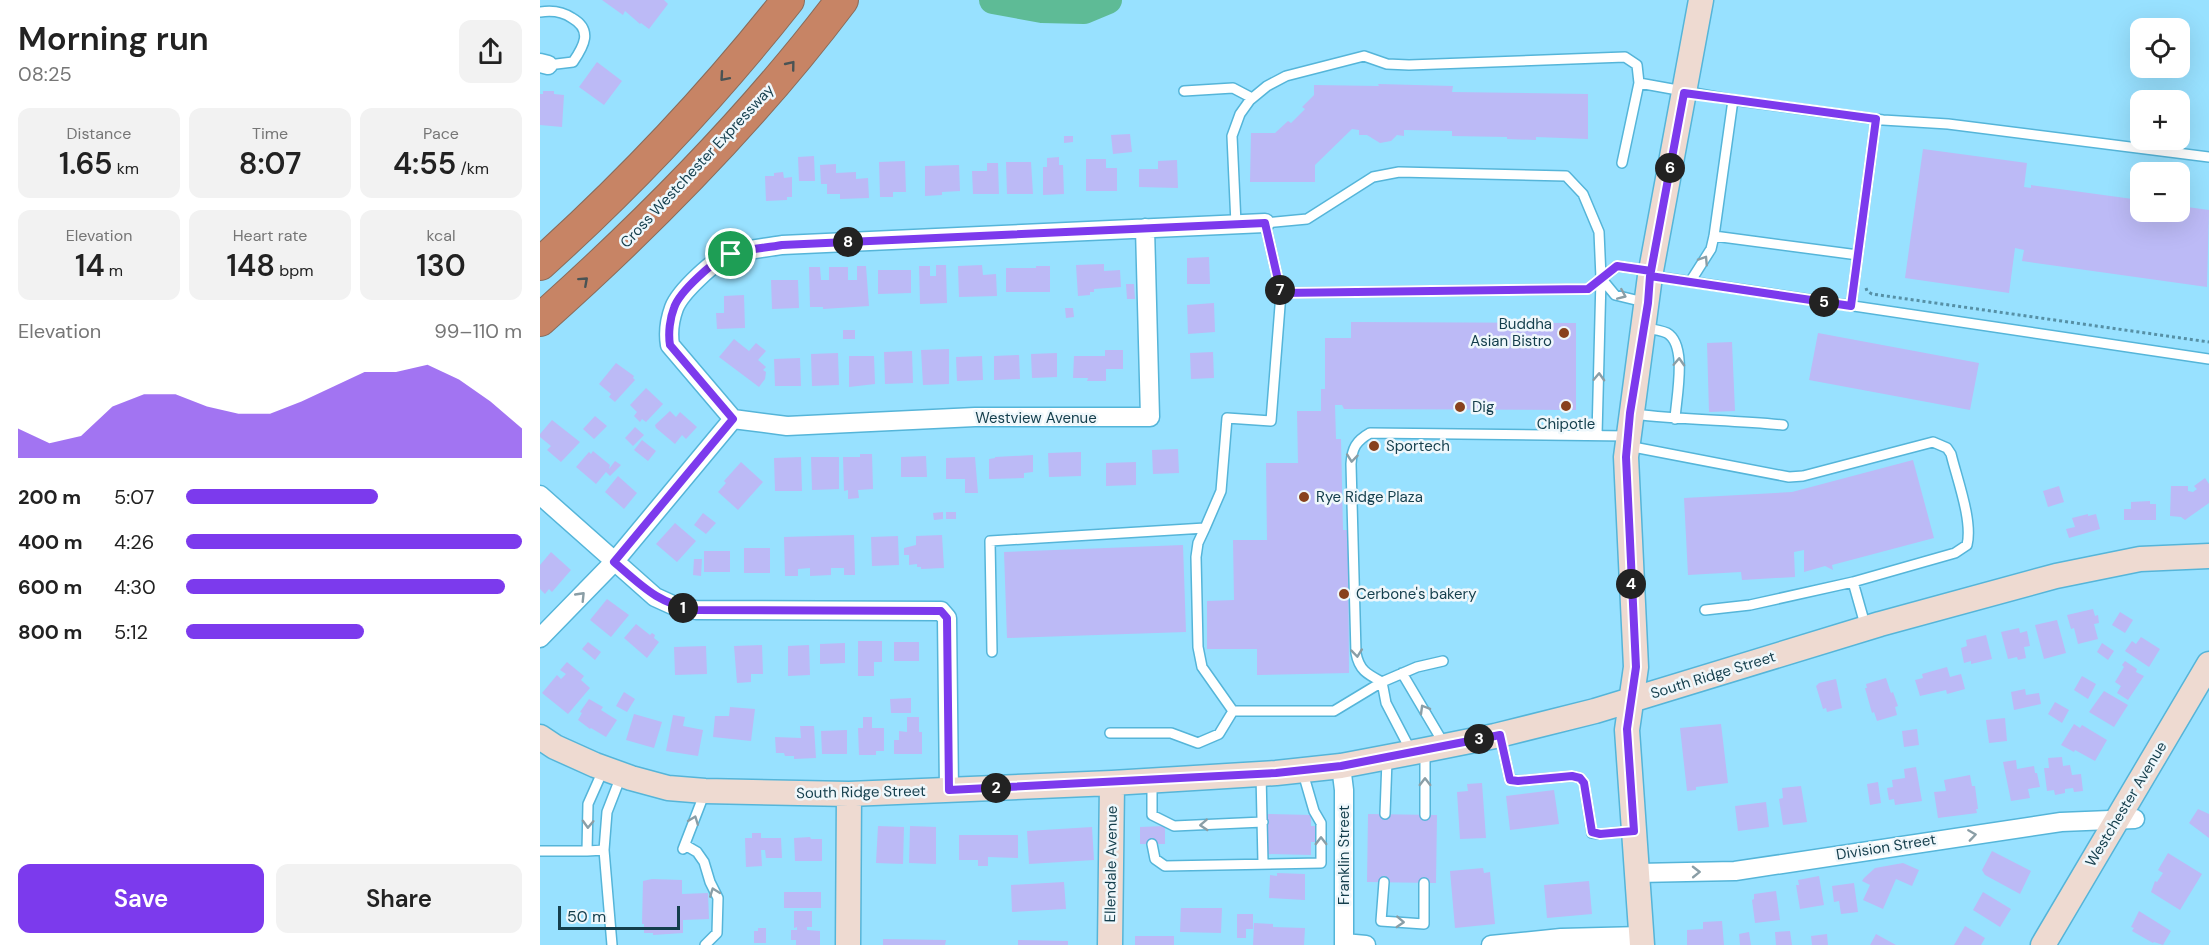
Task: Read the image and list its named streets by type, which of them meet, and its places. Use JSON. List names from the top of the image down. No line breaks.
{"streets":{"highway":["Cross Westchester Expressway"],"street":["Westview Avenue","South Ridge Street","Westchester Avenue","Division Street","Franklin Street","Ellendale Avenue"]},"crossings":[["South Ridge Street","Franklin Street"],["South Ridge Street","Ellendale Avenue"],["Westchester Avenue","Division Street"]],"one_way":["Division Street"],"places":["Buddha Asian Bistro","Chipotle","Dig","Sportech","Rye Ridge Plaza","Cerbone's bakery"],"scale_bar":"50 m","page":{"heading":["Morning run","08:25"],"map_buttons":["+","−"],"stats":[["Distance","1.65 km"],["Time","8:07"],["Pace","4:55 /km"],["Elevation","14 m"],["Heart rate","148 bpm"],["kcal","130"]],"pins":["6","8","7","5","4","1","3","2"],"chart":["Elevation","99–110 m"],"list":[{"name":"200 m","note":"5:07"},{"name":"400 m","note":"4:26"},{"name":"600 m","note":"4:30"},{"name":"800 m","note":"5:12"}],"buttons":["Save","Share"],"scale":"50 m"}}
